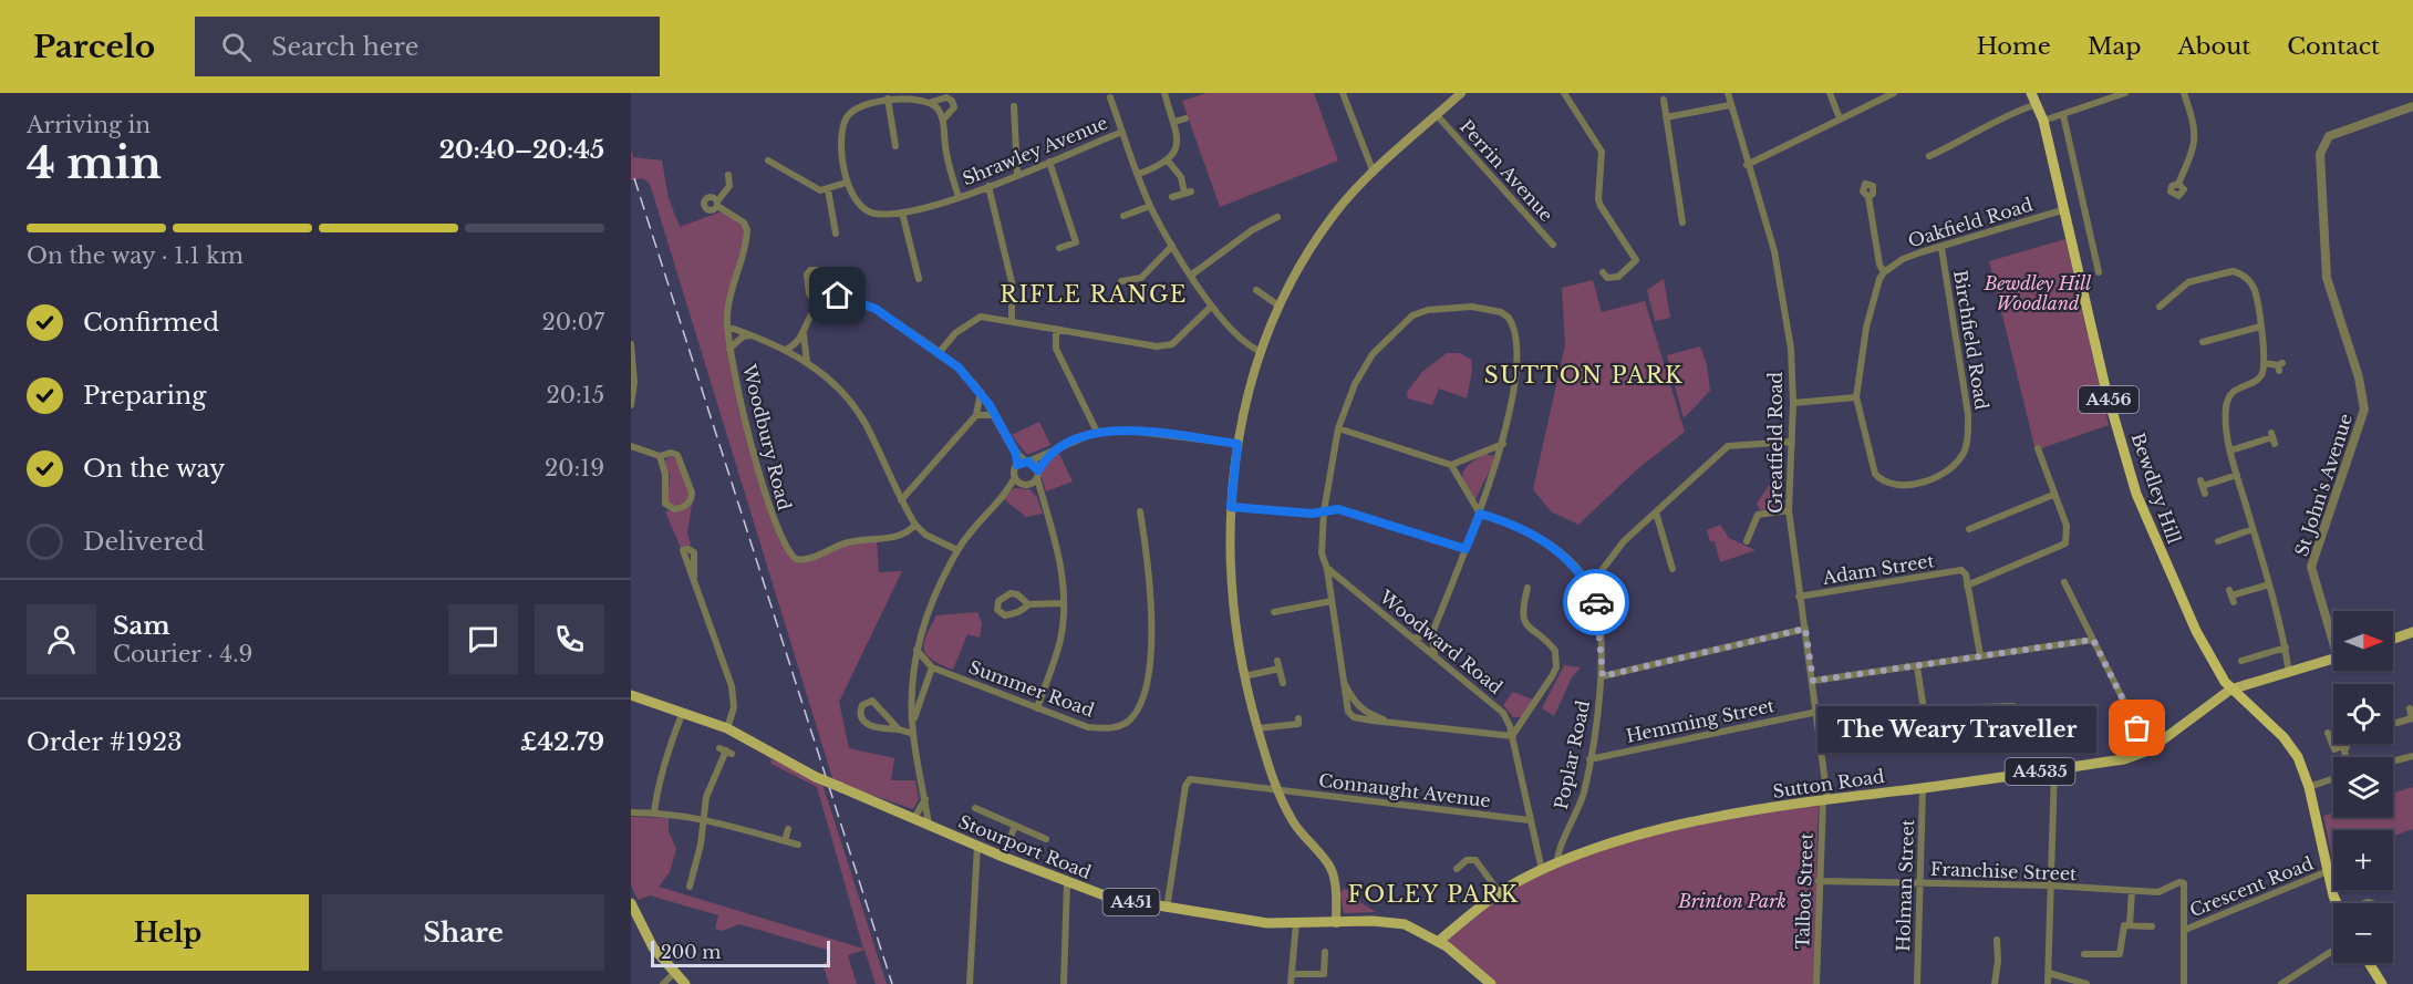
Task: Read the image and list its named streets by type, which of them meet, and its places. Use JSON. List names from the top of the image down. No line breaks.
{"streets":{"highway":["A456","Bewdley Hill"],"main road":["A4535","Sutton Road","Stourport Road","A451"],"street":["Shrawley Avenue","Perrin Avenue","Oakfield Road","Birchfield Road","Woodbury Road","Greatfield Road","St John's Avenue","Adam Street","Woodward Road","Summer Road","Hemming Street","Poplar Road","Connaught Avenue","Franchise Street","Holman Street","Crescent Road","Talbot Street"]},"crossings":[["Oakfield Road","Birchfield Road"],["Oakfield Road","Bewdley Hill"],["A456","Bewdley Hill"],["A456","A4535"],["A456","Sutton Road"],["A456","Crescent Road"],["Greatfield Road","Adam Street"],["Greatfield Road","Hemming Street"],["Greatfield Road","Sutton Road"],["Greatfield Road","Talbot Street"],["Bewdley Hill","A4535"],["Bewdley Hill","Sutton Road"],["Woodward Road","Sutton Road"],["Woodward Road","Connaught Avenue"],["Hemming Street","Poplar Road"],["Poplar Road","Sutton Road"],["A4535","Sutton Road"],["Sutton Road","Stourport Road"],["Sutton Road","Holman Street"],["Sutton Road","Talbot Street"],["Sutton Road","A451"],["Connaught Avenue","Stourport Road"],["Stourport Road","A451"],["Franchise Street","Holman Street"],["Franchise Street","Crescent Road"],["Franchise Street","Talbot Street"]],"districts":["RIFLE RANGE","SUTTON PARK","FOLEY PARK"],"parks":["Bewdley Hill Woodland","Brinton Park"],"places":["The Weary Traveller"],"scale_bar":"200 m","north":"right","page":{"header":"Parcelo","search":"Search here","nav":["Home","Map","About","Contact"],"heading":["4 min","Arriving in","20:40–20:45"],"panel":["Sam","Courier · 4.9","Order #1923","£42.79"],"bar":"On the way · 1.1 km","list":[["Confirmed","20:07"],["Preparing","20:15"],["On the way","20:19"],"Delivered"],"map_buttons":["+","−"],"bubble":"The Weary Traveller","buttons":["Help","Share"],"scale":"200 m"}}
